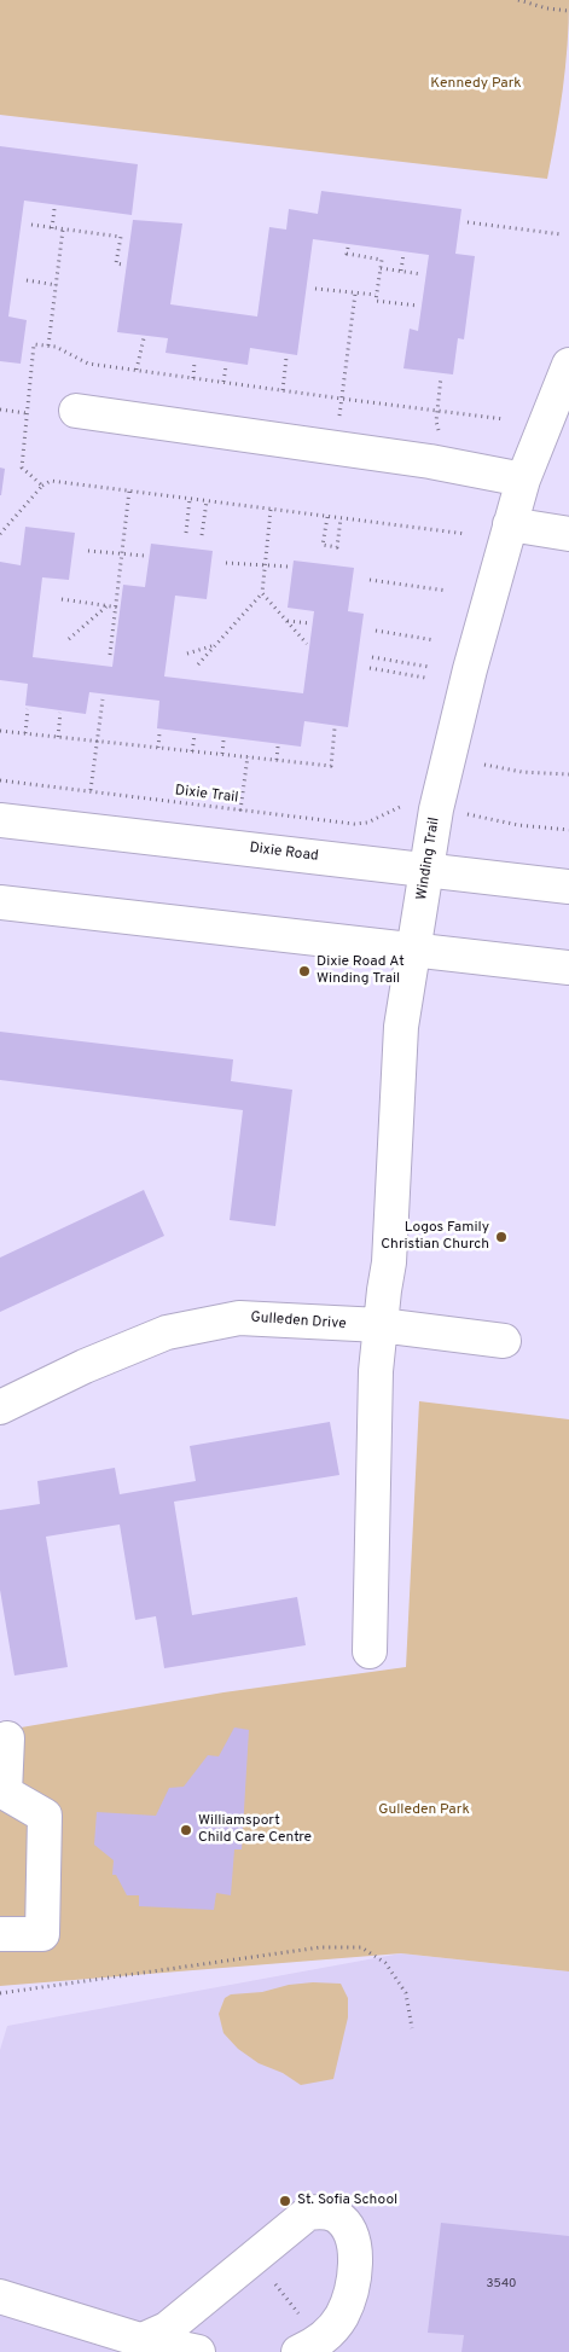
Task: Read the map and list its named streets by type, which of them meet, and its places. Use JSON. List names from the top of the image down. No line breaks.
{"streets":{"street":["Dixie Road","Winding Trail","Gulleden Drive"],"path":["Dixie Trail"]},"crossings":[["Dixie Road","Winding Trail"],["Winding Trail","Gulleden Drive"]],"parks":["Kennedy Park","Gulleden Park"],"places":["Dixie Road At Winding Trail","Logos Family Christian Church","Williamsport Child Care Centre","St. Sofia School"],"house_numbers":["3540"]}
